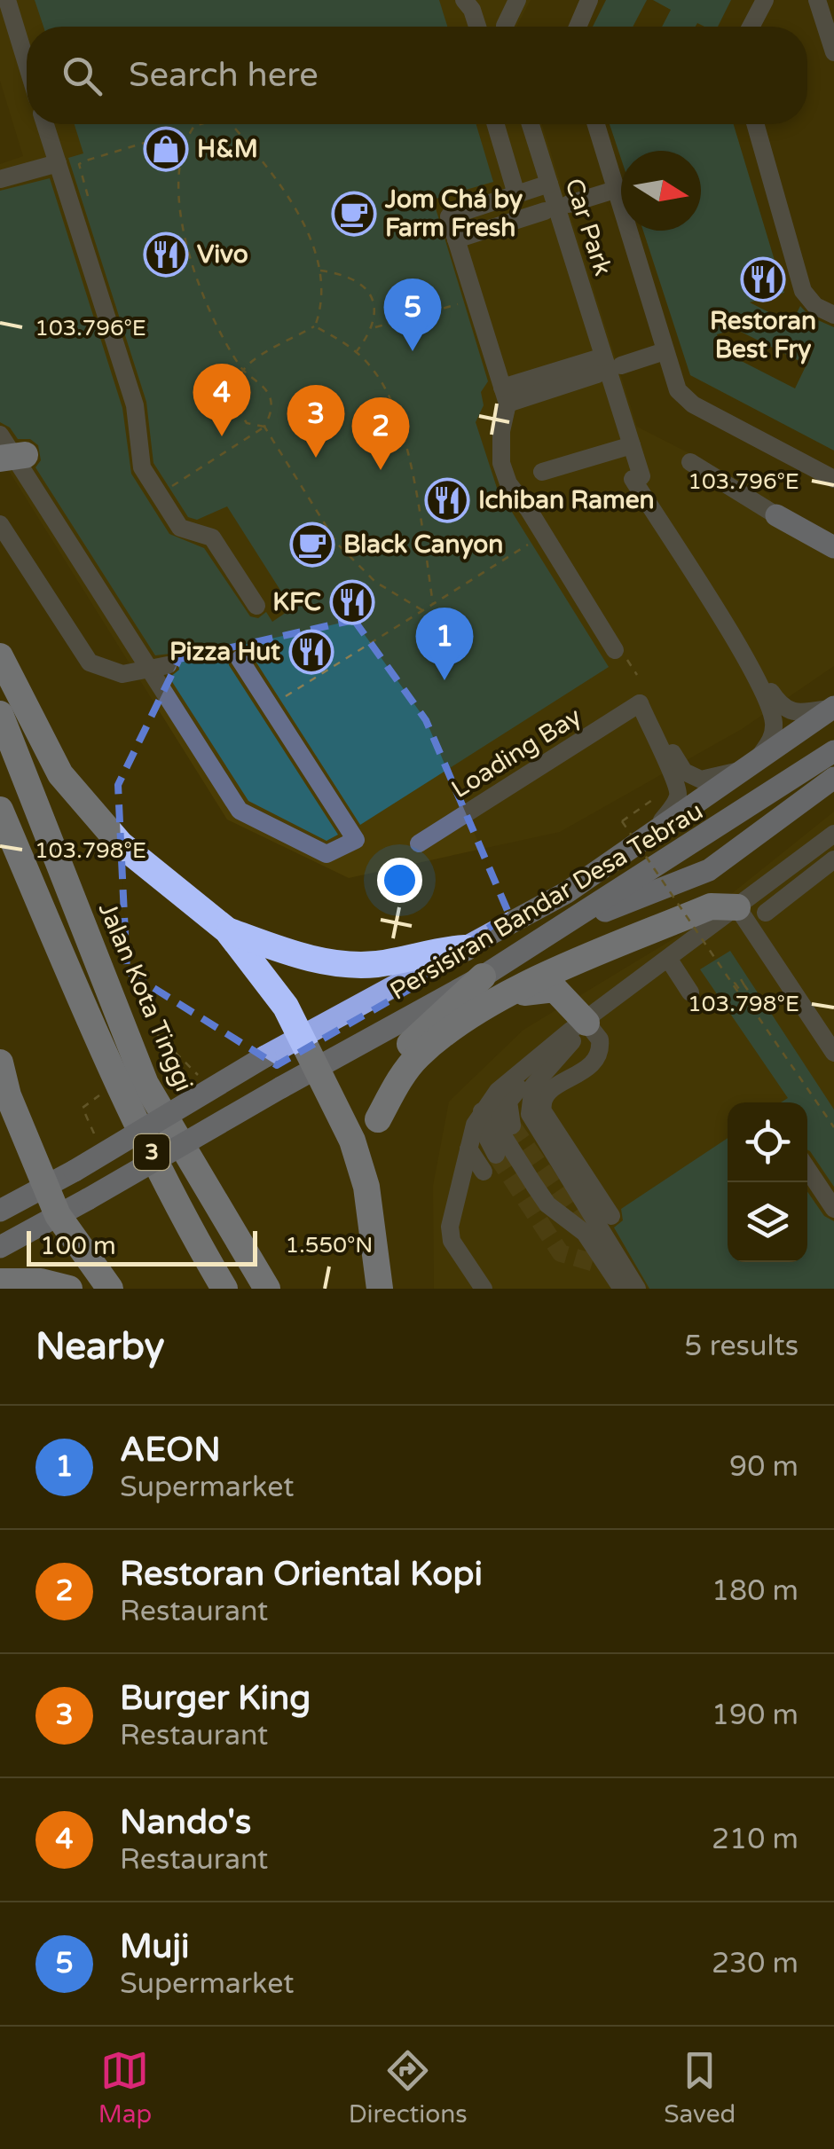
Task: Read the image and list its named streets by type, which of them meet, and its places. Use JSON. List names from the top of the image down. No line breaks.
{"streets":{"highway":["Jalan Kota Tinggi","3"],"main road":["Persisiran Bandar Desa Tebrau"],"street":["Car Park","Loading Bay"]},"places":{"shop":["H&M"],"cafe":["Jom Chá by Farm Fresh","Black Canyon"],"restaurant":["Vivo","Restoran Best Fry","Ichiban Ramen","KFC","Pizza Hut"]},"scale_bar":"100 m","north":"right","page":{"search":"Search here","pins":["5","4","3","2","1"],"scale":"100 m","heading":["Nearby","5 results"],"list":[{"mark":"1","name":"AEON","note":"Supermarket","value":"90 m"},{"mark":"2","name":"Restoran Oriental Kopi","note":"Restaurant","value":"180 m"},{"mark":"3","name":"Burger King","note":"Restaurant","value":"190 m"},{"mark":"4","name":"Nando's","note":"Restaurant","value":"210 m"},{"mark":"5","name":"Muji","note":"Supermarket","value":"230 m"}],"nav":["Map","Directions","Saved"]},"coordinates":["103.796°E","103.798°E","1.550°N"]}
